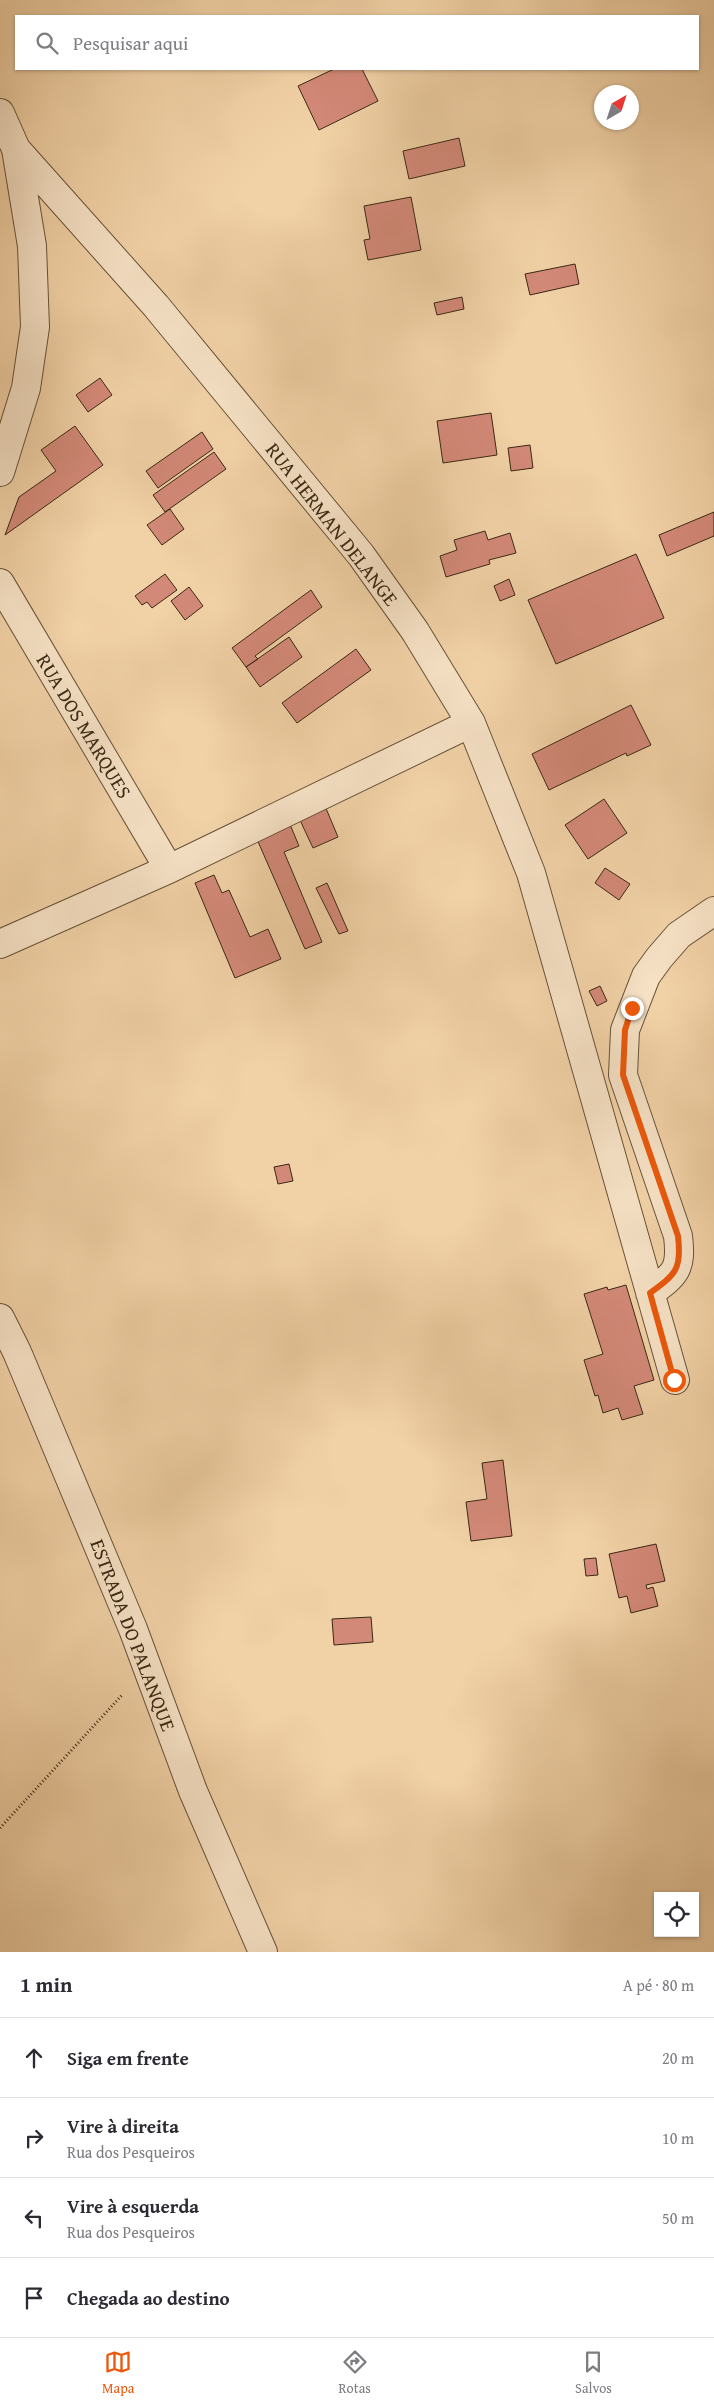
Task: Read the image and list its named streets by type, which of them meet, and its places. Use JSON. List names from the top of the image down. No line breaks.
{"streets":{"street":["RUA HERMAN DELANGE","RUA DOS MARQUES","ESTRADA DO PALANQUE"]},"north":"top right","page":{"search":"Pesquisar aqui","heading":["1 min","A pé · 80 m"],"list":[["Siga em frente","20 m"],["Vire à direita","Rua dos Pesqueiros","10 m"],["Vire à esquerda","Rua dos Pesqueiros","50 m"],"Chegada ao destino"],"nav":["Mapa","Rotas","Salvos"]}}
